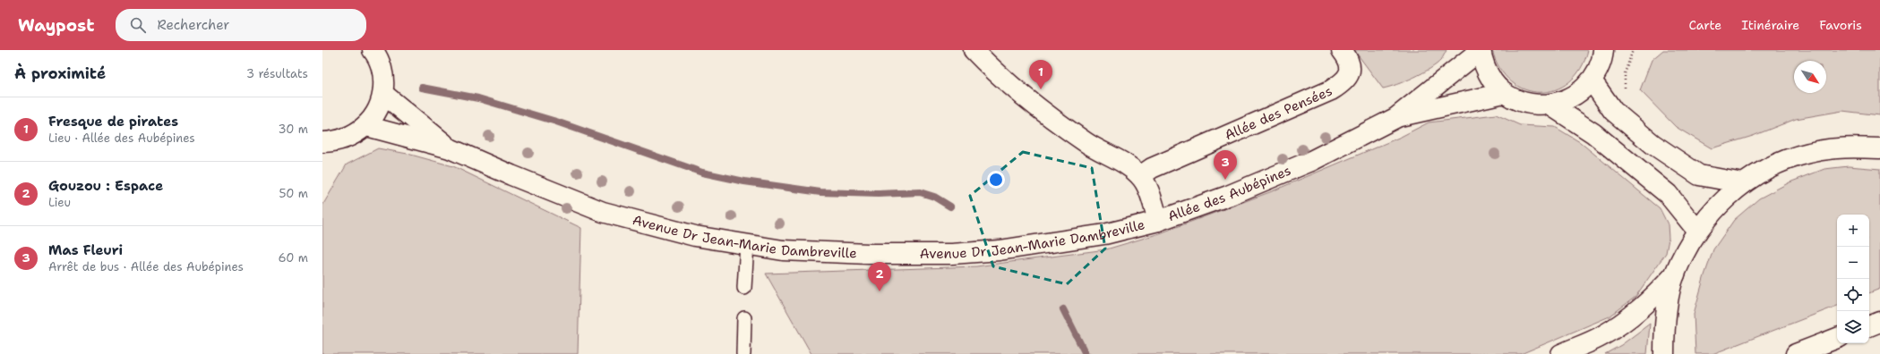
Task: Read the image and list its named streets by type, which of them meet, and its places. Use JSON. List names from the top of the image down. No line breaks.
{"streets":{"street":["Allée des Pensées","Allée des Aubépines","Avenue Dr Jean-Marie Dambreville"]},"crossings":[["Allée des Pensées","Allée des Aubépines"],["Allée des Aubépines","Avenue Dr Jean-Marie Dambreville"]],"north":"bottom right","page":{"header":"Waypost","search":"Rechercher","nav":["Carte","Itinéraire","Favoris"],"heading":["À proximité","3 résultats"],"pins":["1","3","2"],"list":[{"mark":"1","name":"Fresque de pirates","note":"Lieu · Allée des Aubépines","value":"30 m"},{"mark":"2","name":"Gouzou : Espace","note":"Lieu","value":"50 m"},{"mark":"3","name":"Mas Fleuri","note":"Arrêt de bus · Allée des Aubépines","value":"60 m"}],"map_buttons":["+","−"]}}
